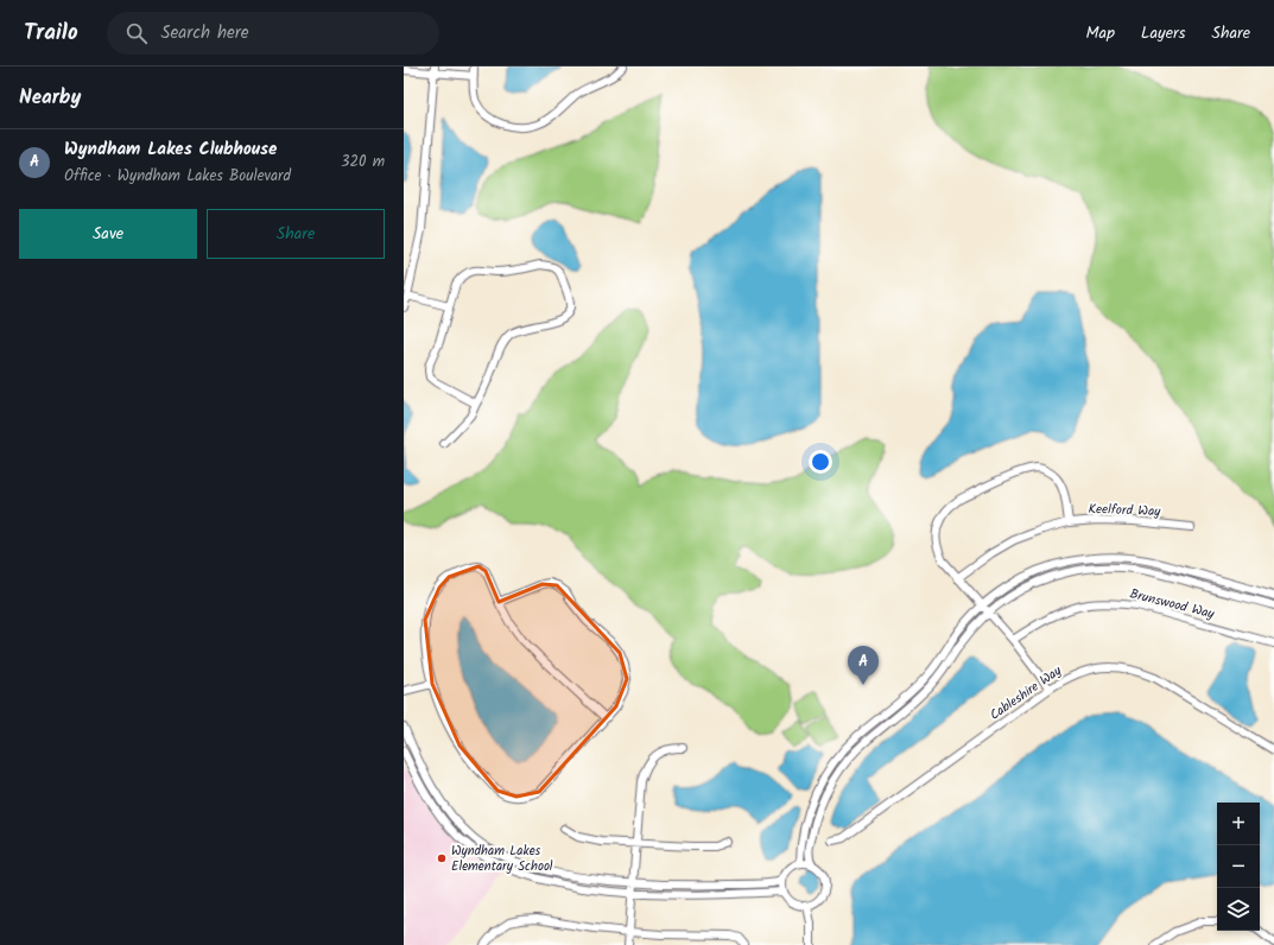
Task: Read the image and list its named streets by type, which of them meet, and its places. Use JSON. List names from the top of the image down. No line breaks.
{"streets":{"street":["Keelford Way","Brunswood Way","Cableshire Way"]},"places":["Wyndham Lakes Elementary School"],"page":{"header":"Trailo","search":"Search here","nav":["Map","Layers","Share"],"heading":"Nearby","list":[{"mark":"A","name":"Wyndham Lakes Clubhouse","note":"Office · Wyndham Lakes Boulevard","value":"320 m"}],"buttons":["Save","Share"],"pins":"A","map_buttons":["+","−"]}}
